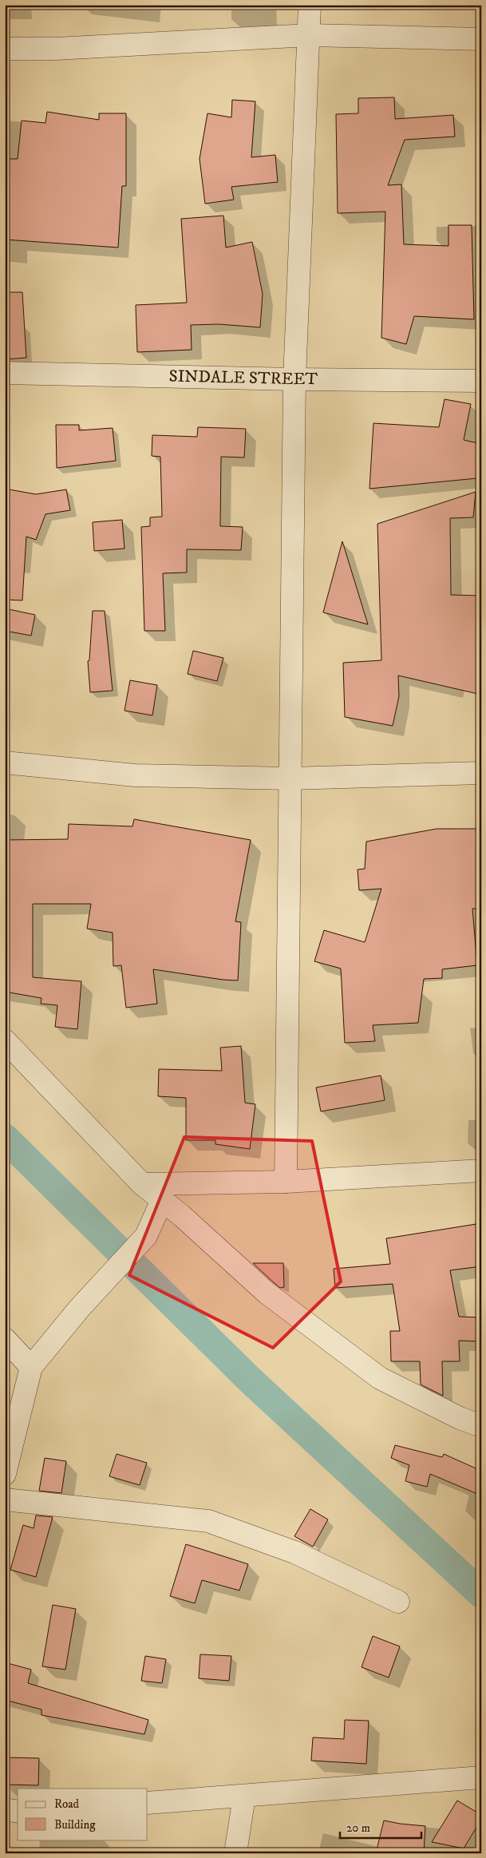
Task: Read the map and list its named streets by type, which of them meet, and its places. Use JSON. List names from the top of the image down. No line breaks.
{"streets":{"street":["SINDALE STREET"]},"legend":["Road","Building"],"scale_bar":"20 m"}
